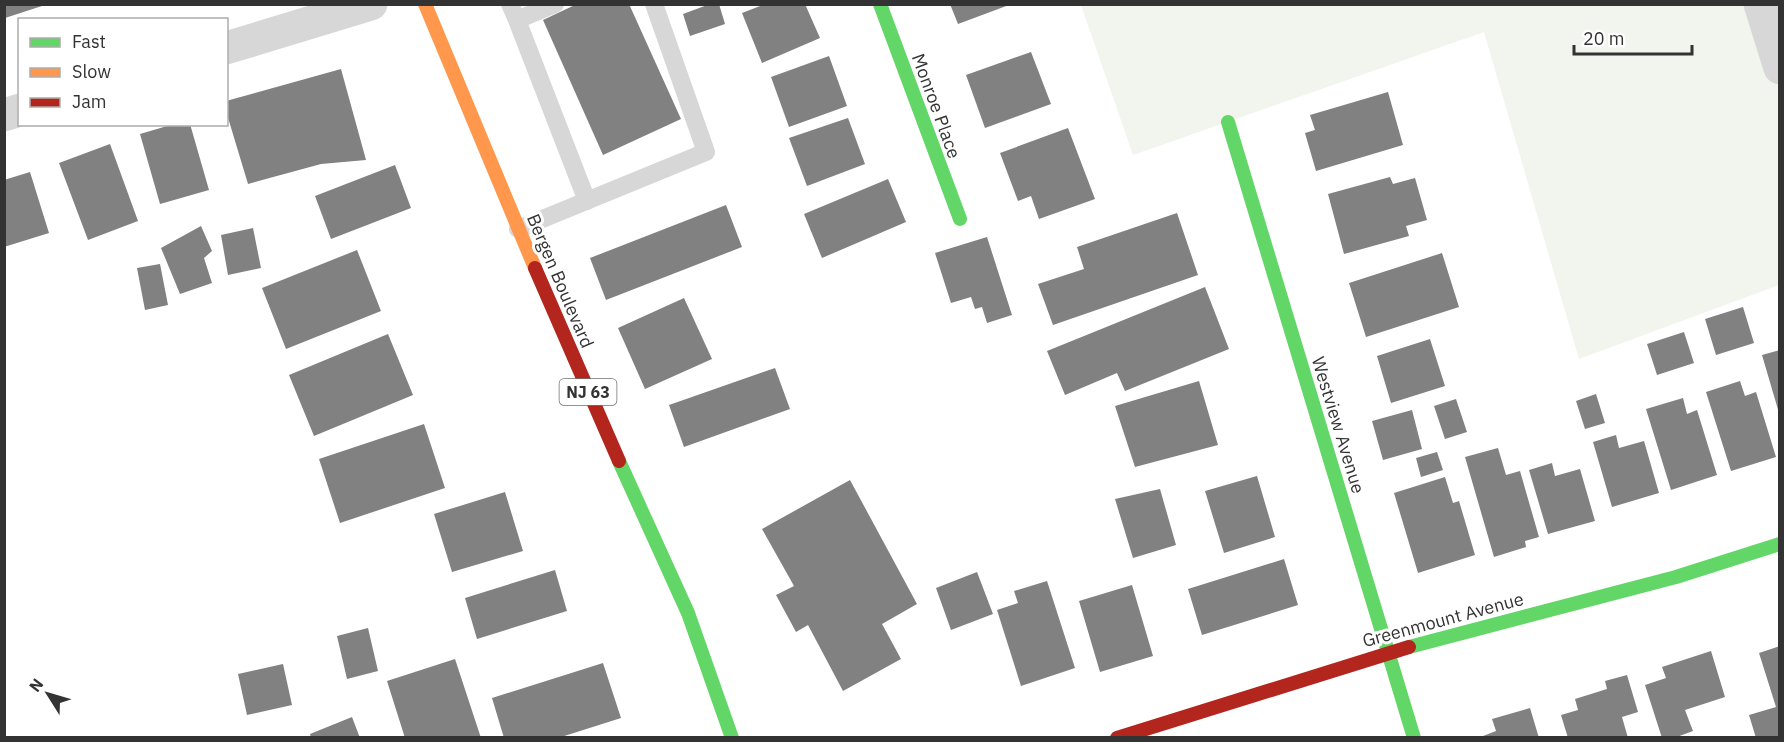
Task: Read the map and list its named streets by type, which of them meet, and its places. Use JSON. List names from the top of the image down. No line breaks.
{"streets":{"street":["Monroe Place","Bergen Boulevard","NJ 63","Westview Avenue","Greenmount Avenue"]},"crossings":[["Westview Avenue","Greenmount Avenue"]],"legend":["Fast","Slow","Jam"],"scale_bar":"20 m","north":"top left"}
